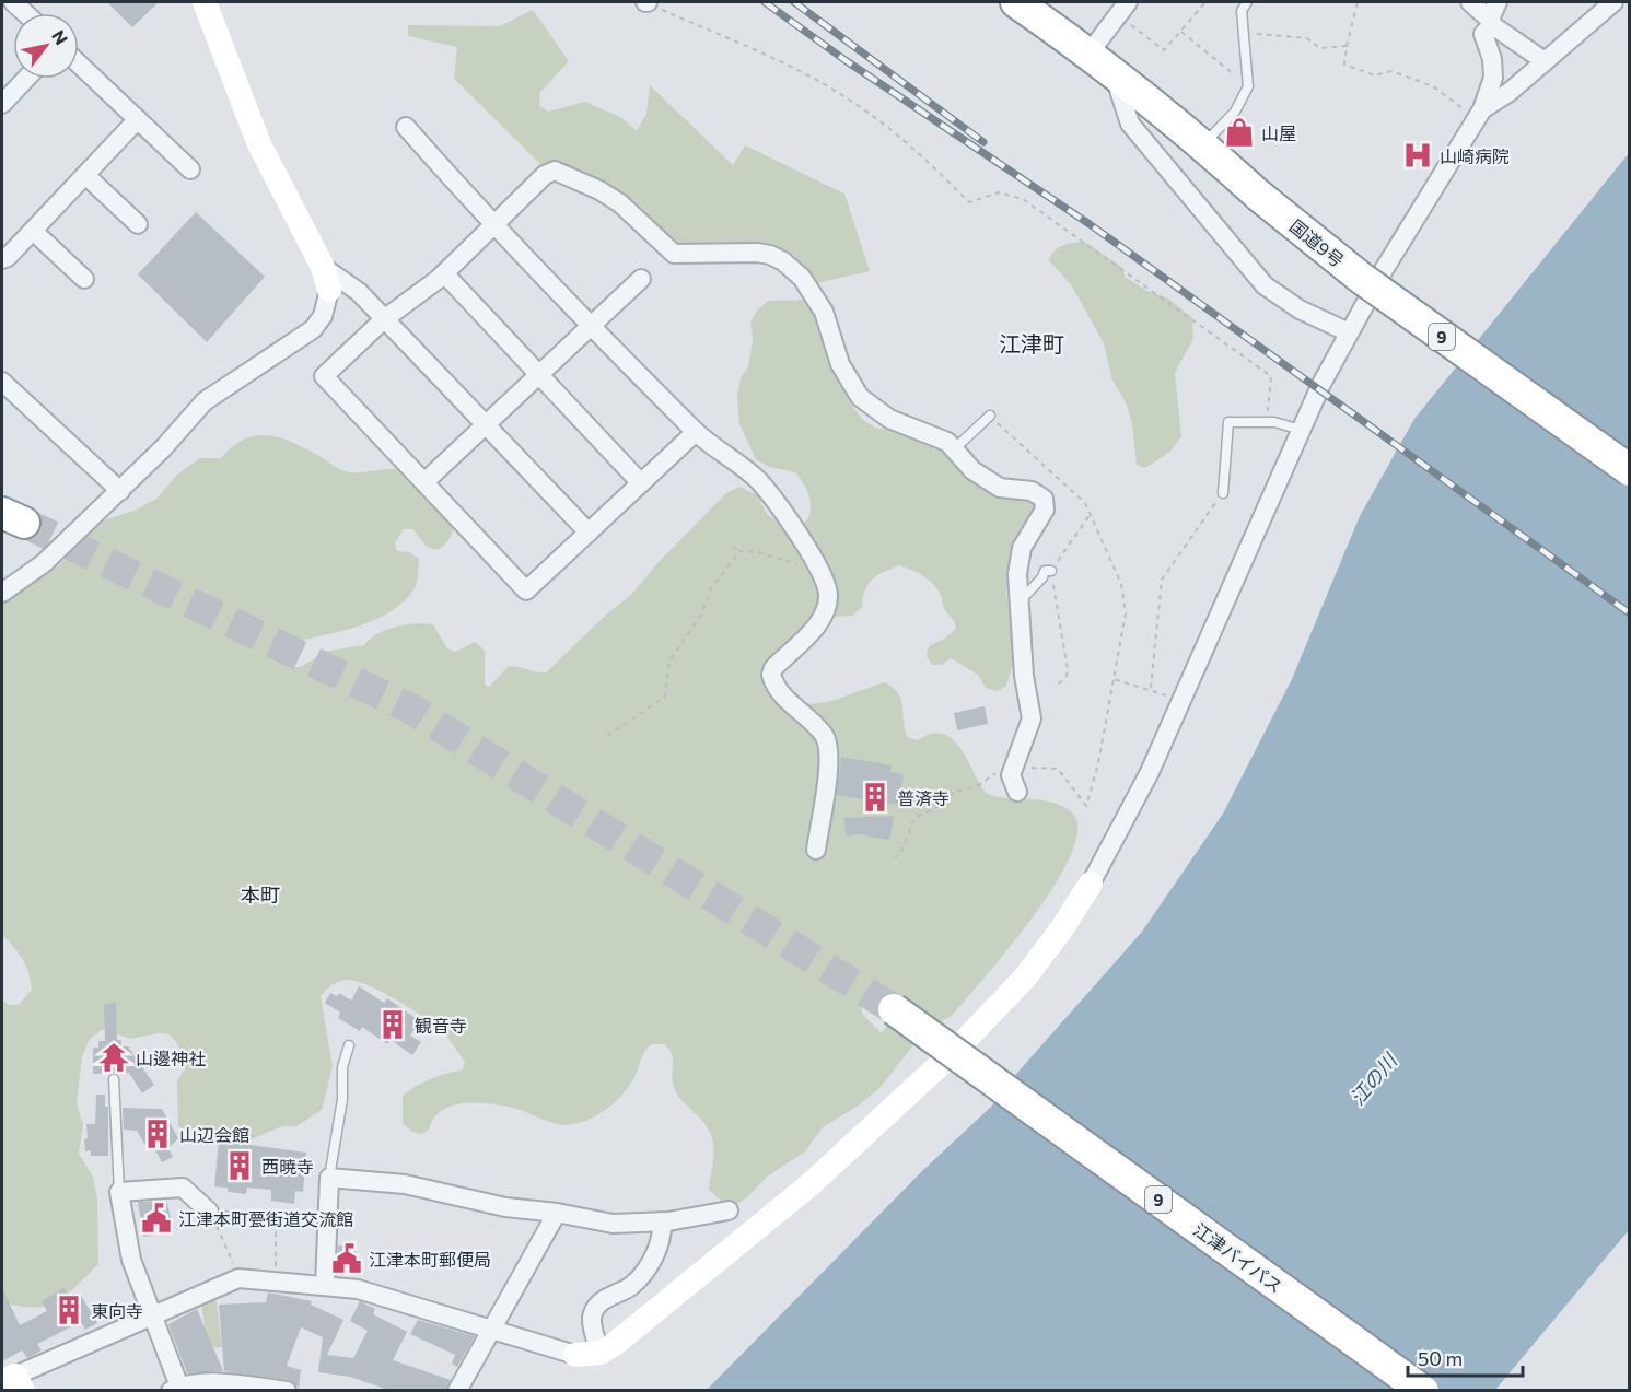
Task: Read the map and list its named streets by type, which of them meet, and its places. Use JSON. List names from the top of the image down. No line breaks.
{"streets":{"highway":["国道9号","9","江津バイパス"]},"districts":["江津町","本町"],"water":["江の川"],"places":{"shop":["山屋"],"hospital":["山崎病院"],"building":["普済寺","観音寺","山辺会館","西暁寺","東向寺"],"temple":["山邊神社"],"public building":["江津本町甍街道交流館","江津本町郵便局"]},"scale_bar":"50 m","north":"top right"}
